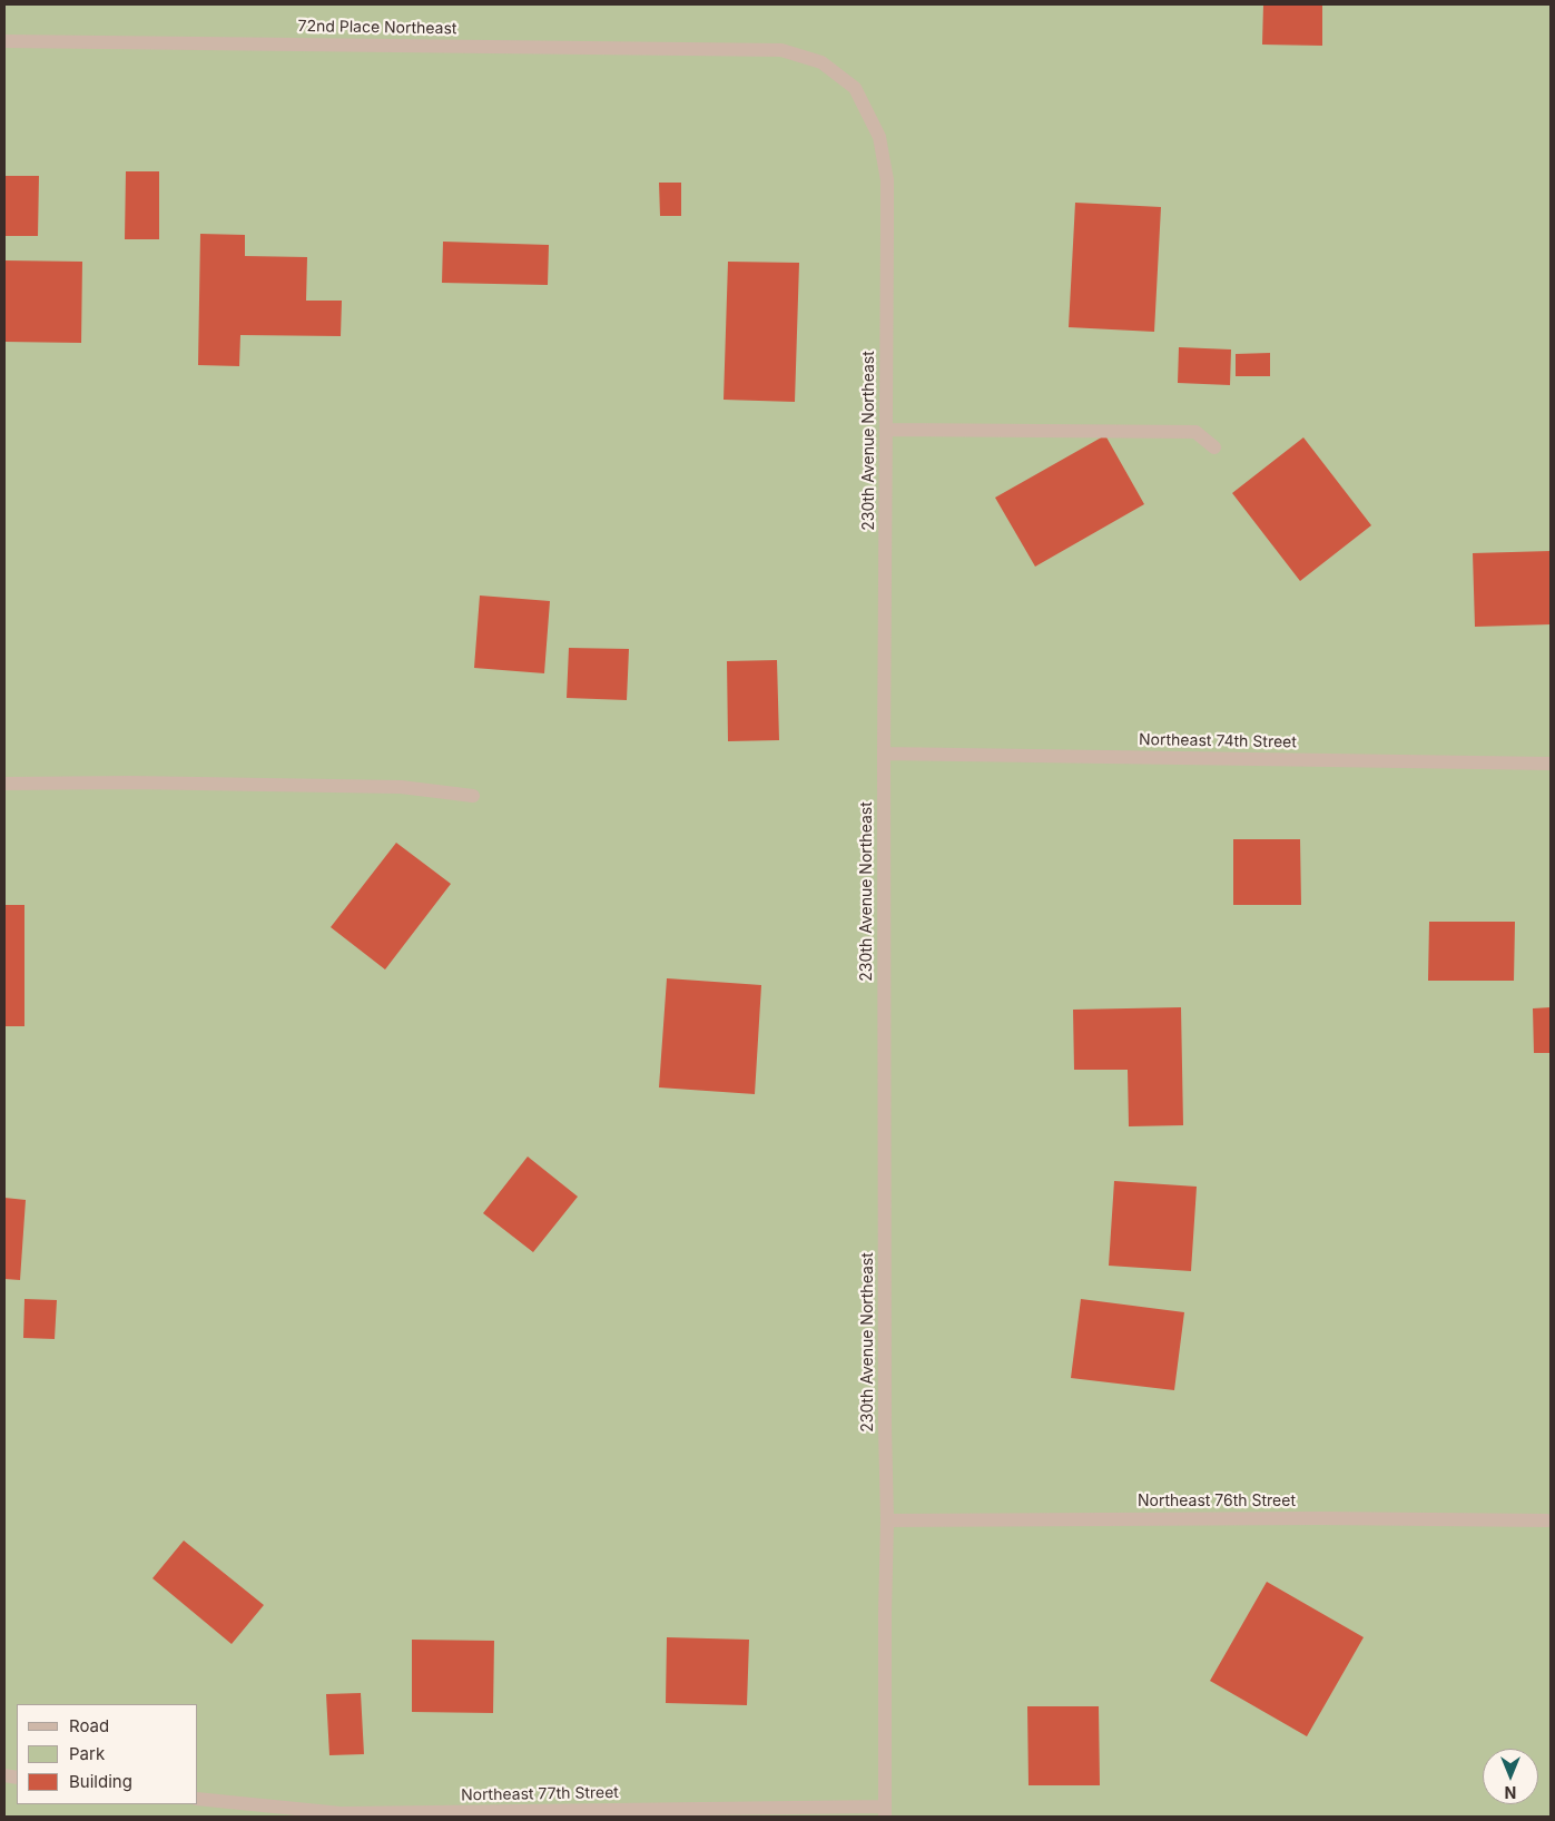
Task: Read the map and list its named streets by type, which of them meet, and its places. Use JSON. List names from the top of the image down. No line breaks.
{"streets":{"street":["72nd Place Northeast","230th Avenue Northeast","Northeast 74th Street","Northeast 76th Street","Northeast 77th Street"]},"crossings":[["72nd Place Northeast","230th Avenue Northeast"],["230th Avenue Northeast","Northeast 74th Street"],["230th Avenue Northeast","Northeast 76th Street"],["230th Avenue Northeast","Northeast 77th Street"]],"legend":["Road","Park","Building"],"north":"bottom"}
